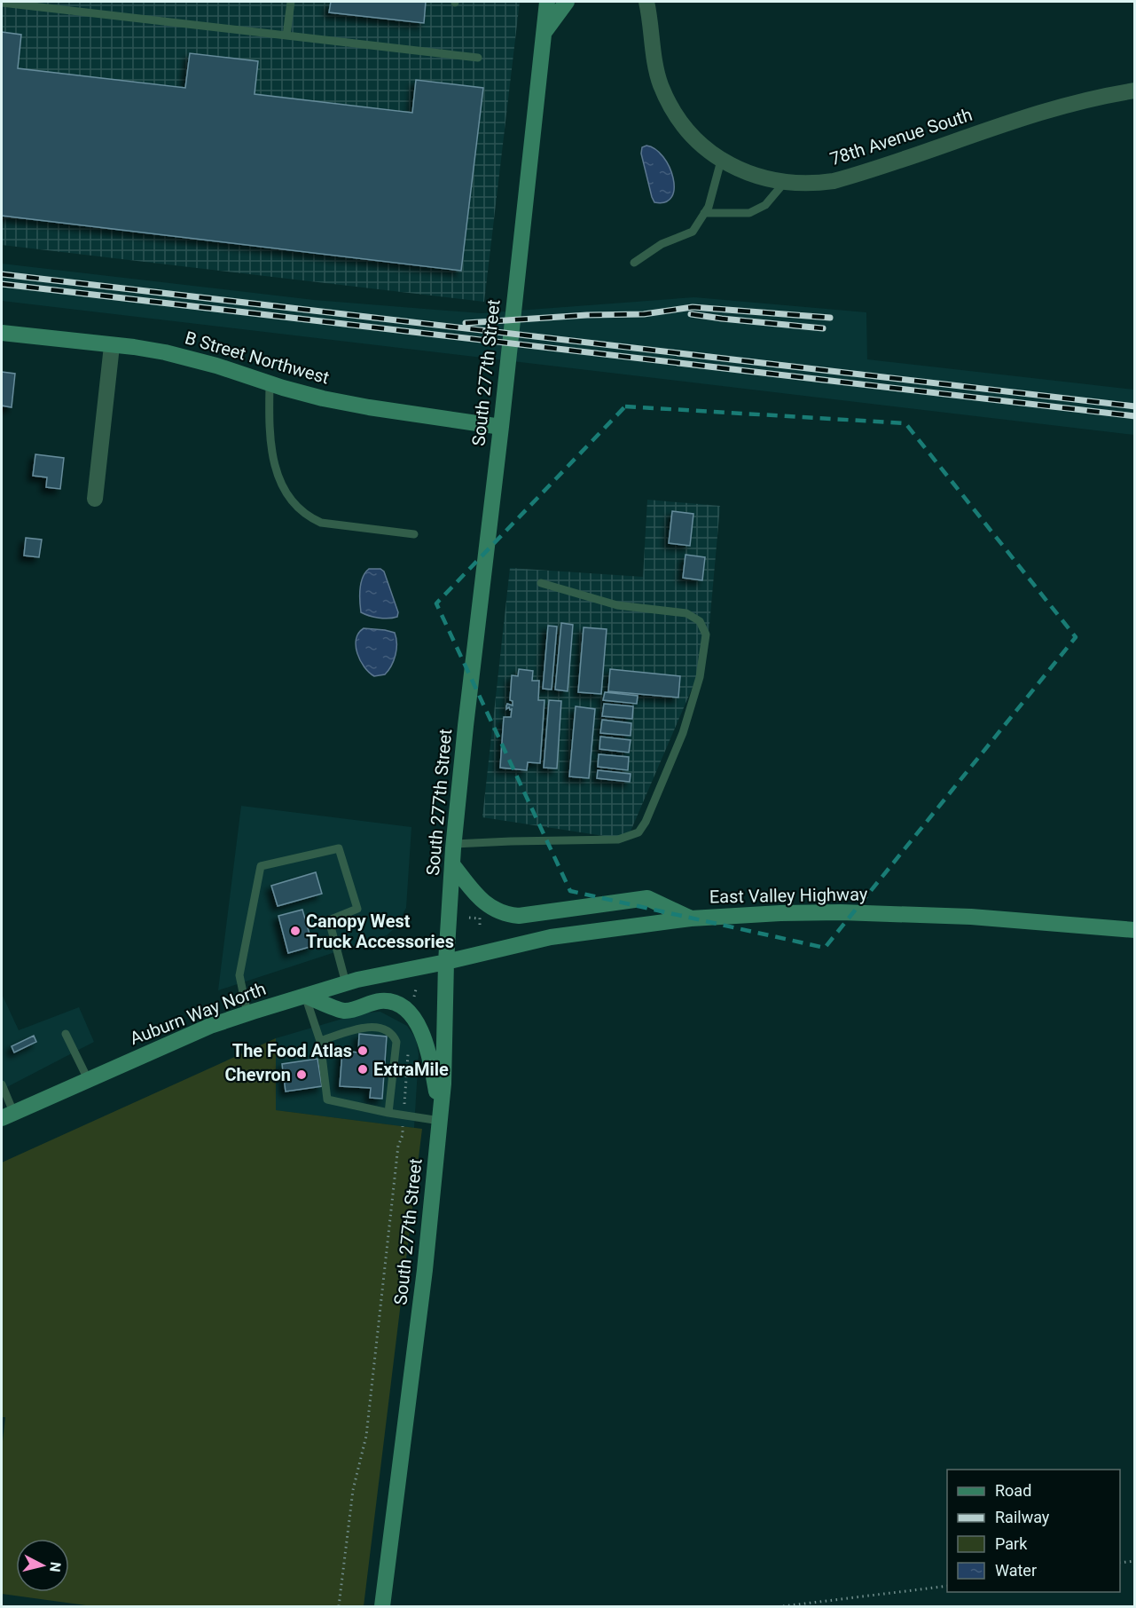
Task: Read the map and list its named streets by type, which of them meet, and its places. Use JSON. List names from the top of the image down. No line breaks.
{"streets":{"main road":["B Street Northwest","South 277th Street","East Valley Highway","Auburn Way North"],"street":["78th Avenue South"]},"crossings":[["B Street Northwest","South 277th Street"],["South 277th Street","East Valley Highway"],["South 277th Street","Auburn Way North"],["East Valley Highway","Auburn Way North"]],"places":["Canopy West Truck Accessories","The Food Atlas","ExtraMile","Chevron"],"legend":["Road","Railway","Park","Water"],"north":"right"}
